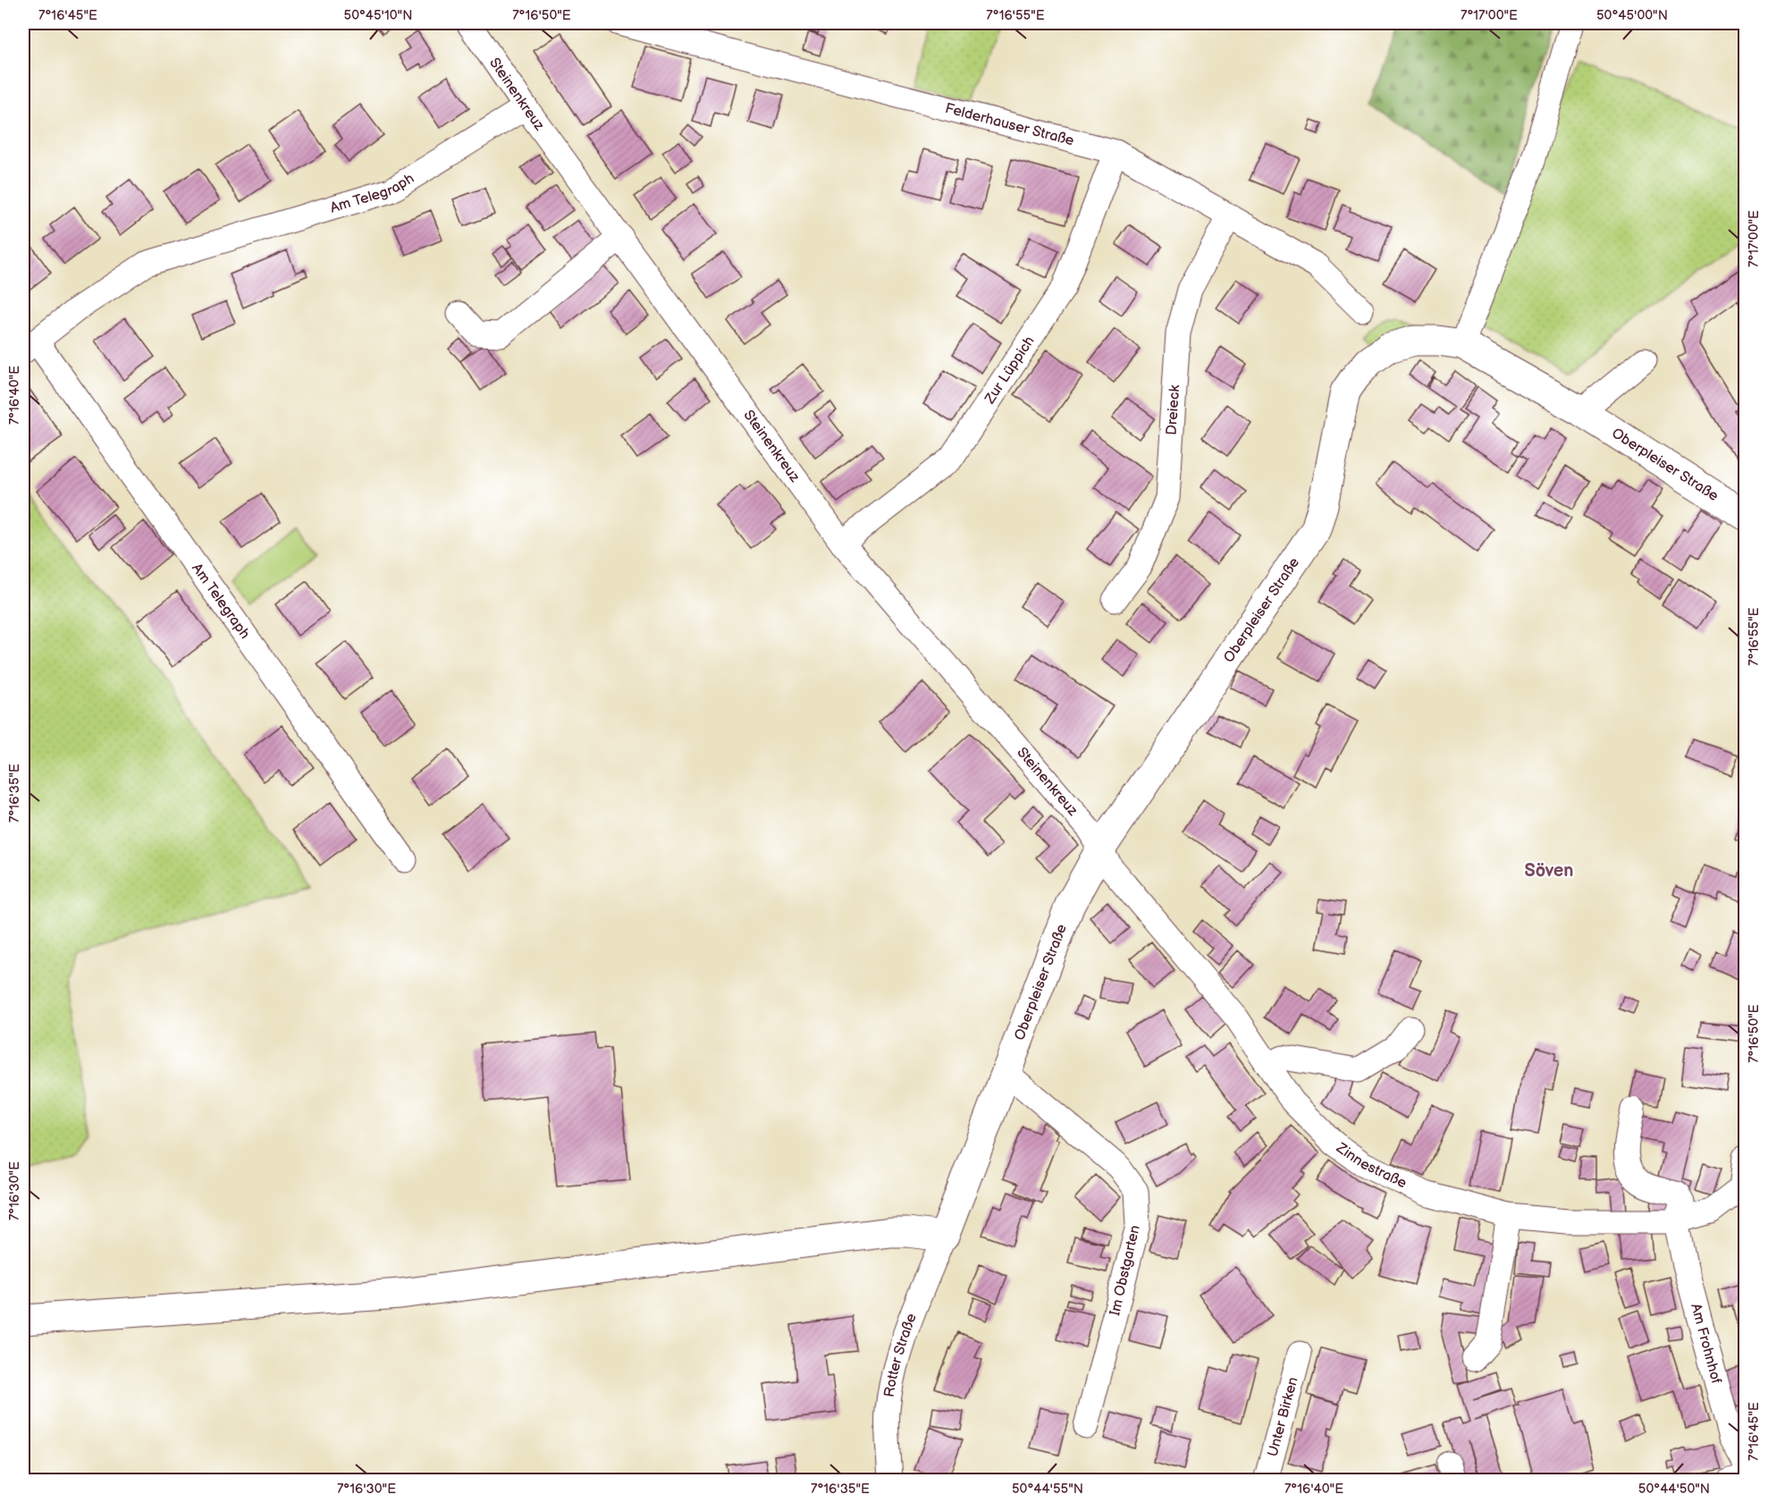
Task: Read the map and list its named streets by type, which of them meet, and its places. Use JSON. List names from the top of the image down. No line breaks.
{"streets":{"main road":["Oberpleiser Straße"],"street":["Steinenkreuz","Felderhauser Straße","Am Telegraph","Zur Lüppich","Dreieck","Zinnestraße","Im Obstgarten","Am Frohnhof","Rotter Straße","Unter Birken"]},"crossings":[["Steinenkreuz","Am Telegraph"],["Steinenkreuz","Zur Lüppich"],["Steinenkreuz","Oberpleiser Straße"],["Steinenkreuz","Zinnestraße"],["Felderhauser Straße","Zur Lüppich"],["Felderhauser Straße","Dreieck"],["Oberpleiser Straße","Zinnestraße"],["Oberpleiser Straße","Im Obstgarten"],["Oberpleiser Straße","Rotter Straße"],["Zinnestraße","Am Frohnhof"]],"districts":["Söven"],"coordinates":["7°16'45\"E","50°45'10\"N","7°16'50\"E","7°16'55\"E","7°17'00\"E","50°45'00\"N","7°16'40\"E","7°16'35\"E","7°16'30\"E","50°44'55\"N","50°44'50\"N"]}
